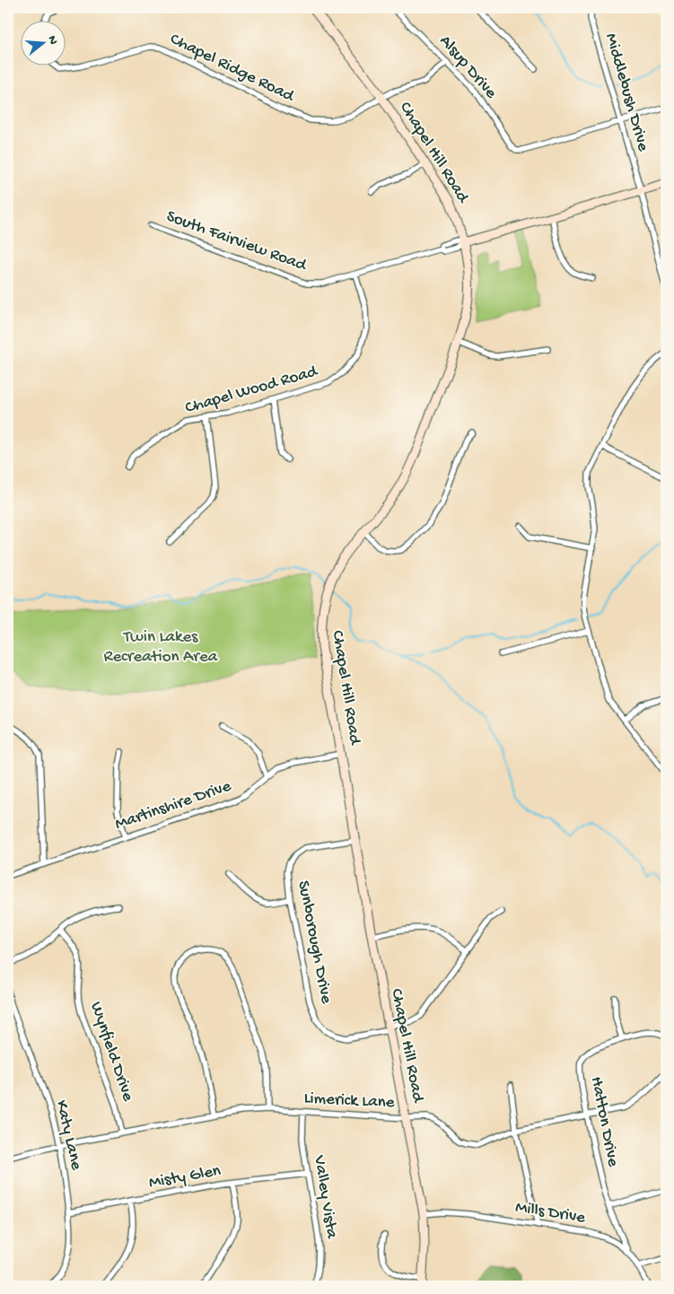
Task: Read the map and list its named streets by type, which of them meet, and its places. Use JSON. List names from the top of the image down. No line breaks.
{"streets":{"street":["Alsup Drive","Chapel Ridge Road","Middlebush Drive","Chapel Hill Road","South Fairview Road","Chapel Wood Road","Martinshire Drive","Sunborough Drive","Wynfield Drive","Limerick Lane","Hatton Drive","Katy Lane","Misty Glen","Valley Vista","Mills Drive"]},"crossings":[["Alsup Drive","Middlebush Drive"],["Chapel Ridge Road","Chapel Hill Road"],["Chapel Hill Road","South Fairview Road"],["Chapel Hill Road","Martinshire Drive"],["Chapel Hill Road","Sunborough Drive"],["Chapel Hill Road","Limerick Lane"],["Chapel Hill Road","Mills Drive"],["South Fairview Road","Chapel Wood Road"],["Wynfield Drive","Limerick Lane"],["Limerick Lane","Hatton Drive"],["Limerick Lane","Katy Lane"],["Limerick Lane","Valley Vista"],["Hatton Drive","Mills Drive"],["Katy Lane","Misty Glen"],["Misty Glen","Valley Vista"]],"parks":["Twin Lakes Recreation Area"],"north":"right"}
